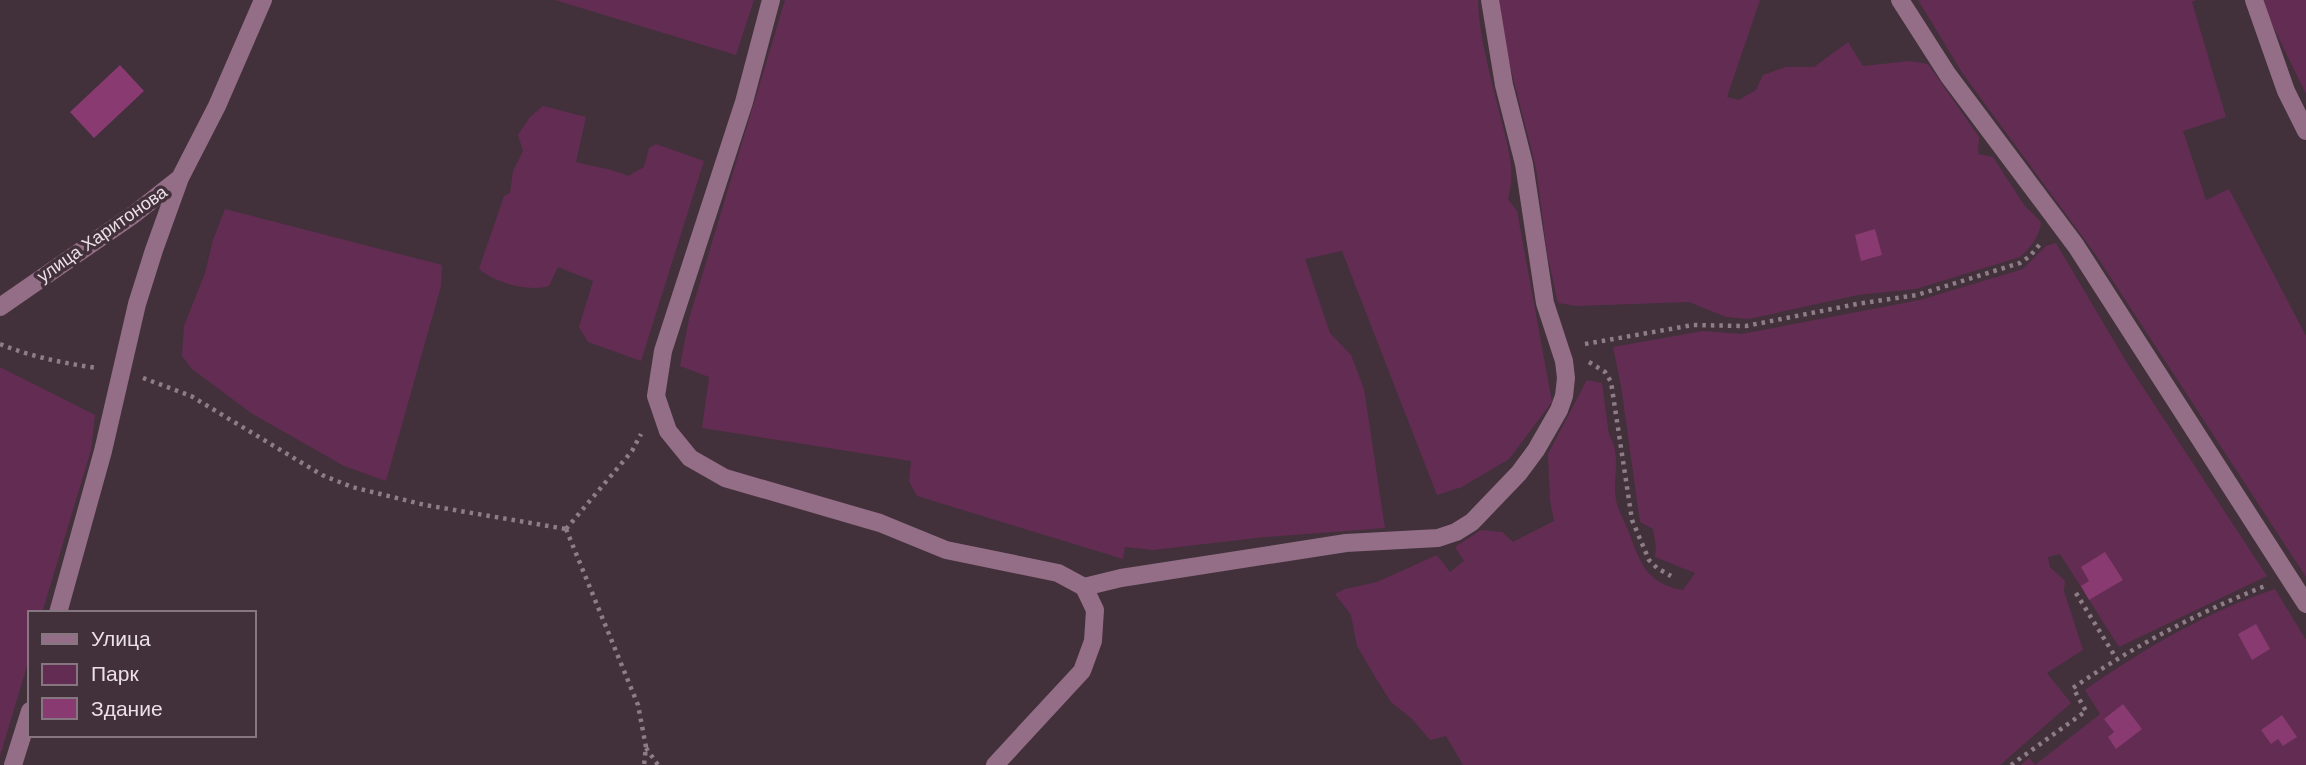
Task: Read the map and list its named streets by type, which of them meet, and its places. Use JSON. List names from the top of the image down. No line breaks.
{"streets":{"street":["улица Харитонова"]},"legend":["Улица","Парк","Здание"]}
